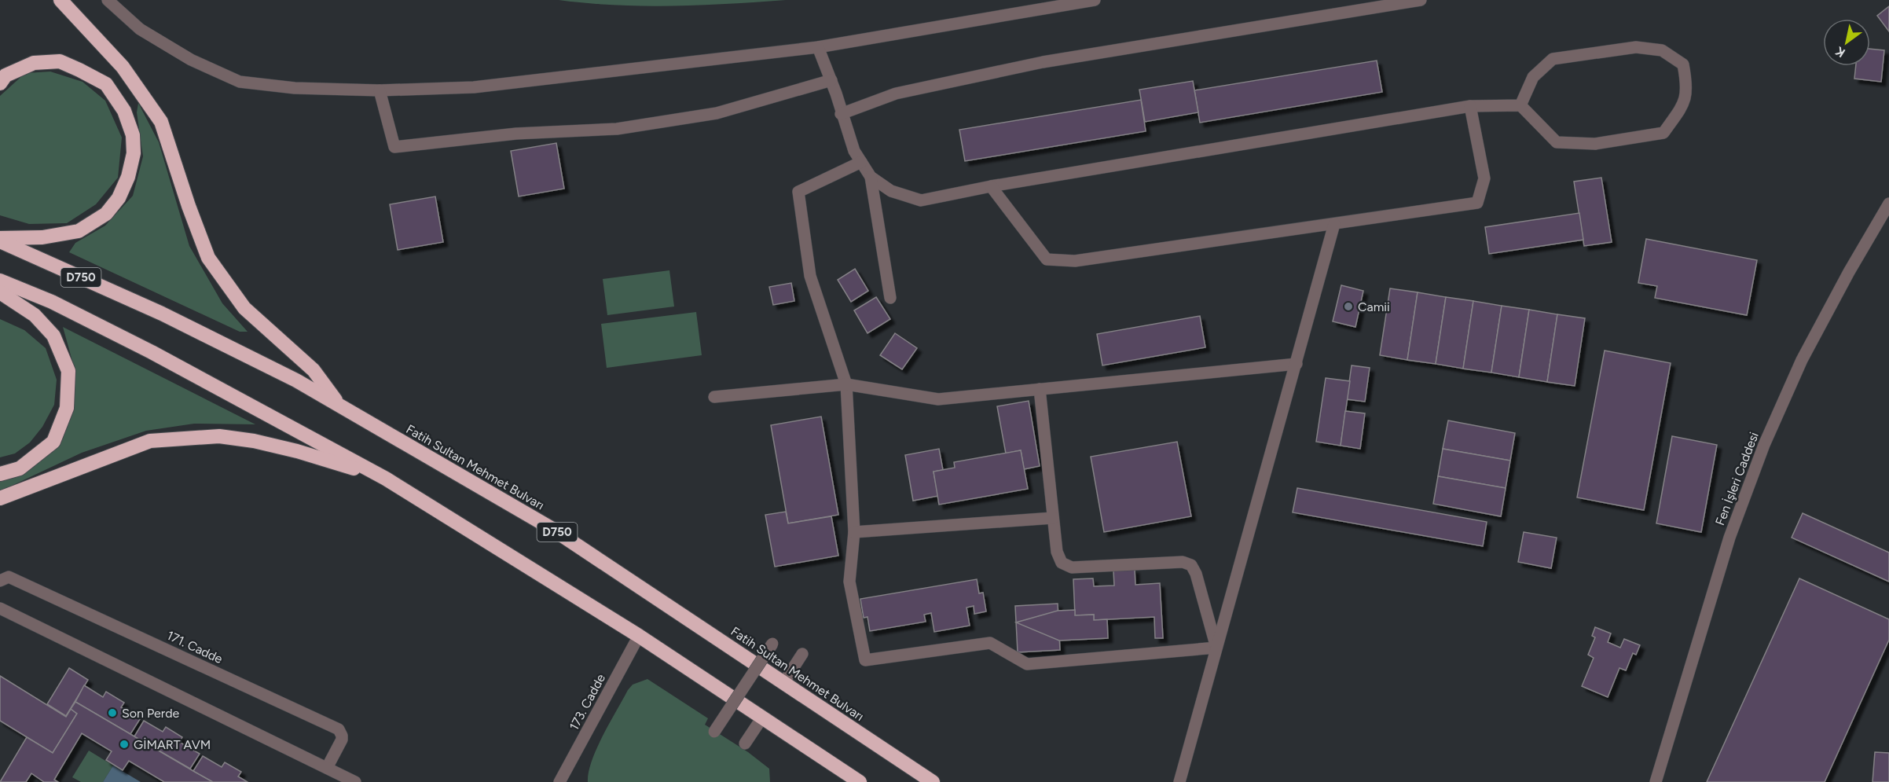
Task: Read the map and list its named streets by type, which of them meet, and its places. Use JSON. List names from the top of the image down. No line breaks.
{"streets":{"highway":["D750","Fatih Sultan Mehmet Bulvarı"],"street":["Fen İşleri Caddesi","171. Cadde","173. Cadde"]},"crossings":[["D750","173. Cadde"]],"places":["Camii","Son Perde","GİMART AVM"],"north":"bottom left"}
